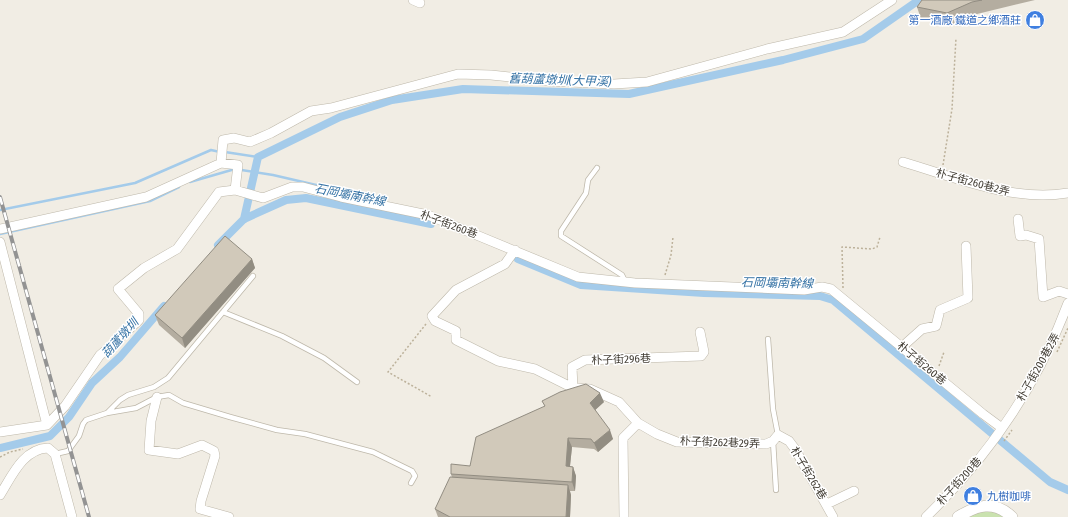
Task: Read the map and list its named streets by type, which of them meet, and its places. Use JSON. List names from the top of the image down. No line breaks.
{"streets":{"street":["朴子街260巷2弄","朴子街260巷","朴子街296巷","朴子街200巷2弄","朴子街262巷29弄","朴子街262巷","朴子街200巷"]},"crossings":[["朴子街260巷","朴子街200巷2弄"],["朴子街200巷2弄","朴子街200巷"],["朴子街262巷29弄","朴子街262巷"]],"water":["舊葫蘆墩圳(大甲溪)","石岡壩南幹線","葫蘆墩圳"],"places":{"shop":["第一酒廠 鐵道之鄉酒莊","九樹咖啡"]}}
